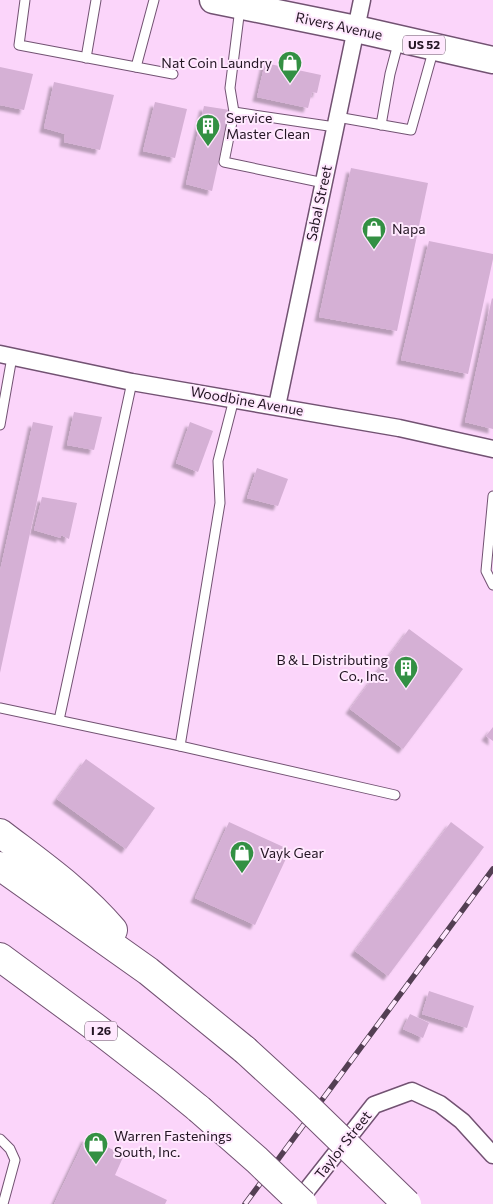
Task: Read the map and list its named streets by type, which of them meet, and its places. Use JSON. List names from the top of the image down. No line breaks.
{"streets":{"highway":["I 26"],"main road":["Rivers Avenue","US 52"],"street":["Sabal Street","Woodbine Avenue","Taylor Street"]},"crossings":[["Rivers Avenue","Sabal Street"],["Sabal Street","Woodbine Avenue"]],"places":{"shop":["Nat Coin Laundry","Napa","Vayk Gear","Warren Fastenings South, Inc."],"building":["Service Master Clean","B & L Distributing Co., Inc."]}}
